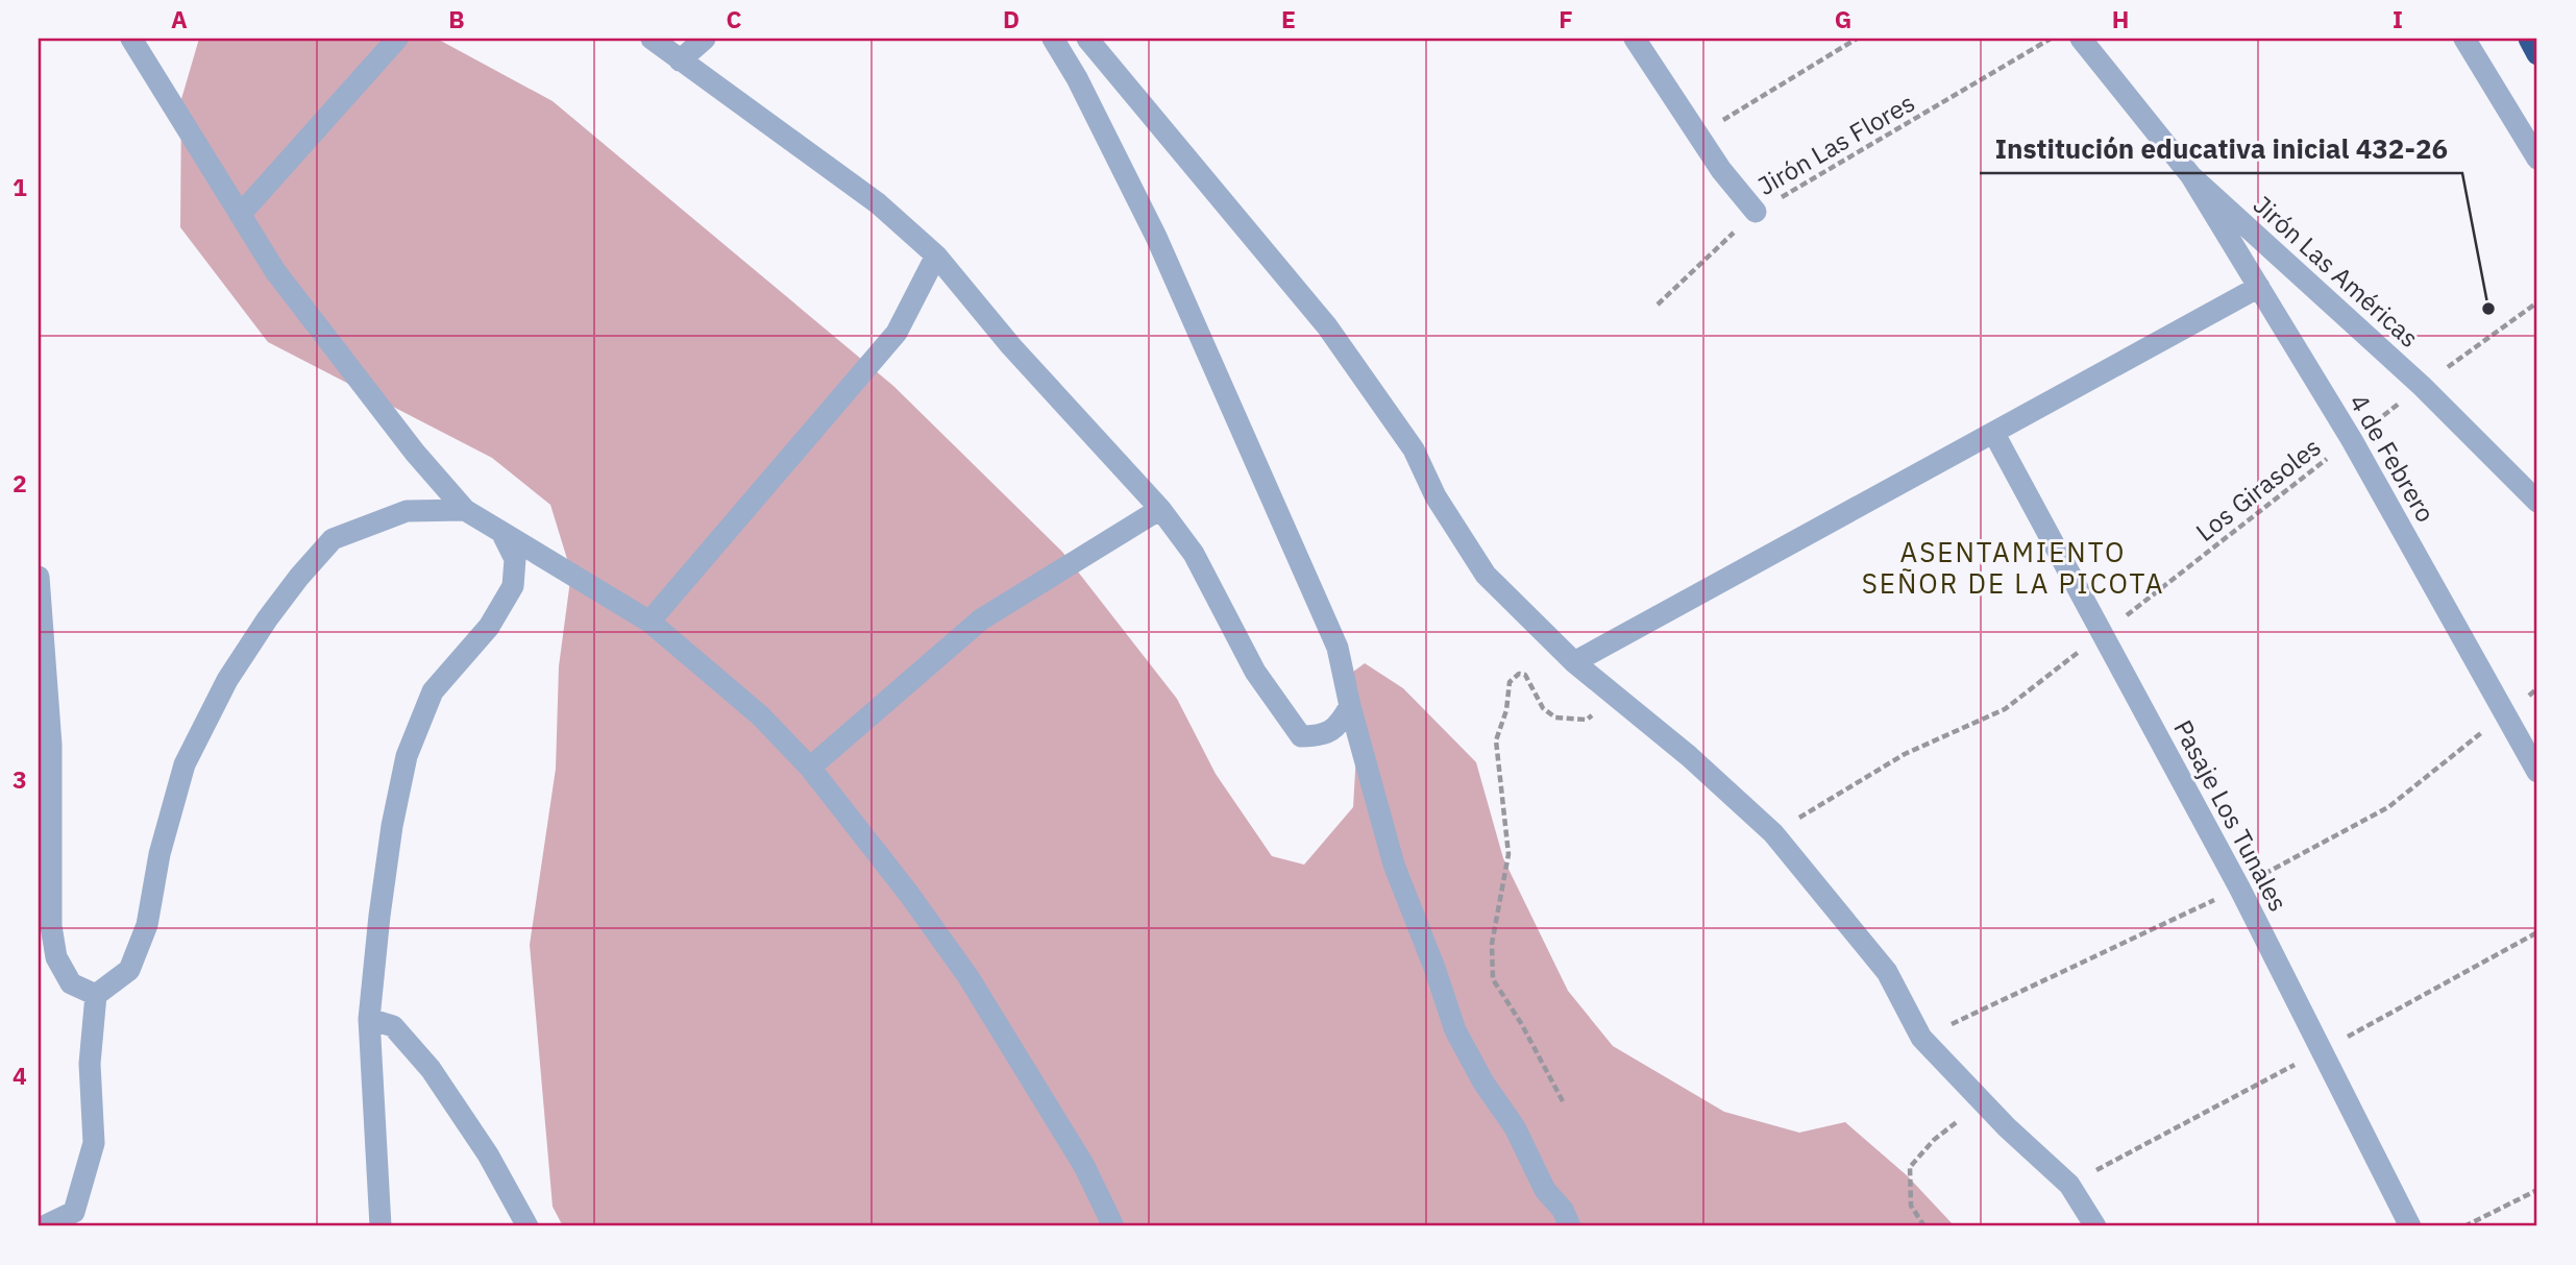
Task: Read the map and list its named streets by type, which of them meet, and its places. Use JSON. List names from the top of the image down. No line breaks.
{"streets":{"street":["Jirón Las Américas","4 de Febrero","Pasaje Los Tunales"],"path":["Jirón Las Flores","Los Girasoles"]},"crossings":[["Jirón Las Américas","4 de Febrero"],["Jirón Las Américas","Los Girasoles"],["4 de Febrero","Los Girasoles"],["Los Girasoles","Pasaje Los Tunales"]],"districts":["ASENTAMIENTO SEÑOR DE LA PICOTA"],"places":["Institución educativa inicial 432-26"],"grid":{"columns":["A","B","C","D","E","F","G","H","I"],"rows":["1","2","3","4"]}}
